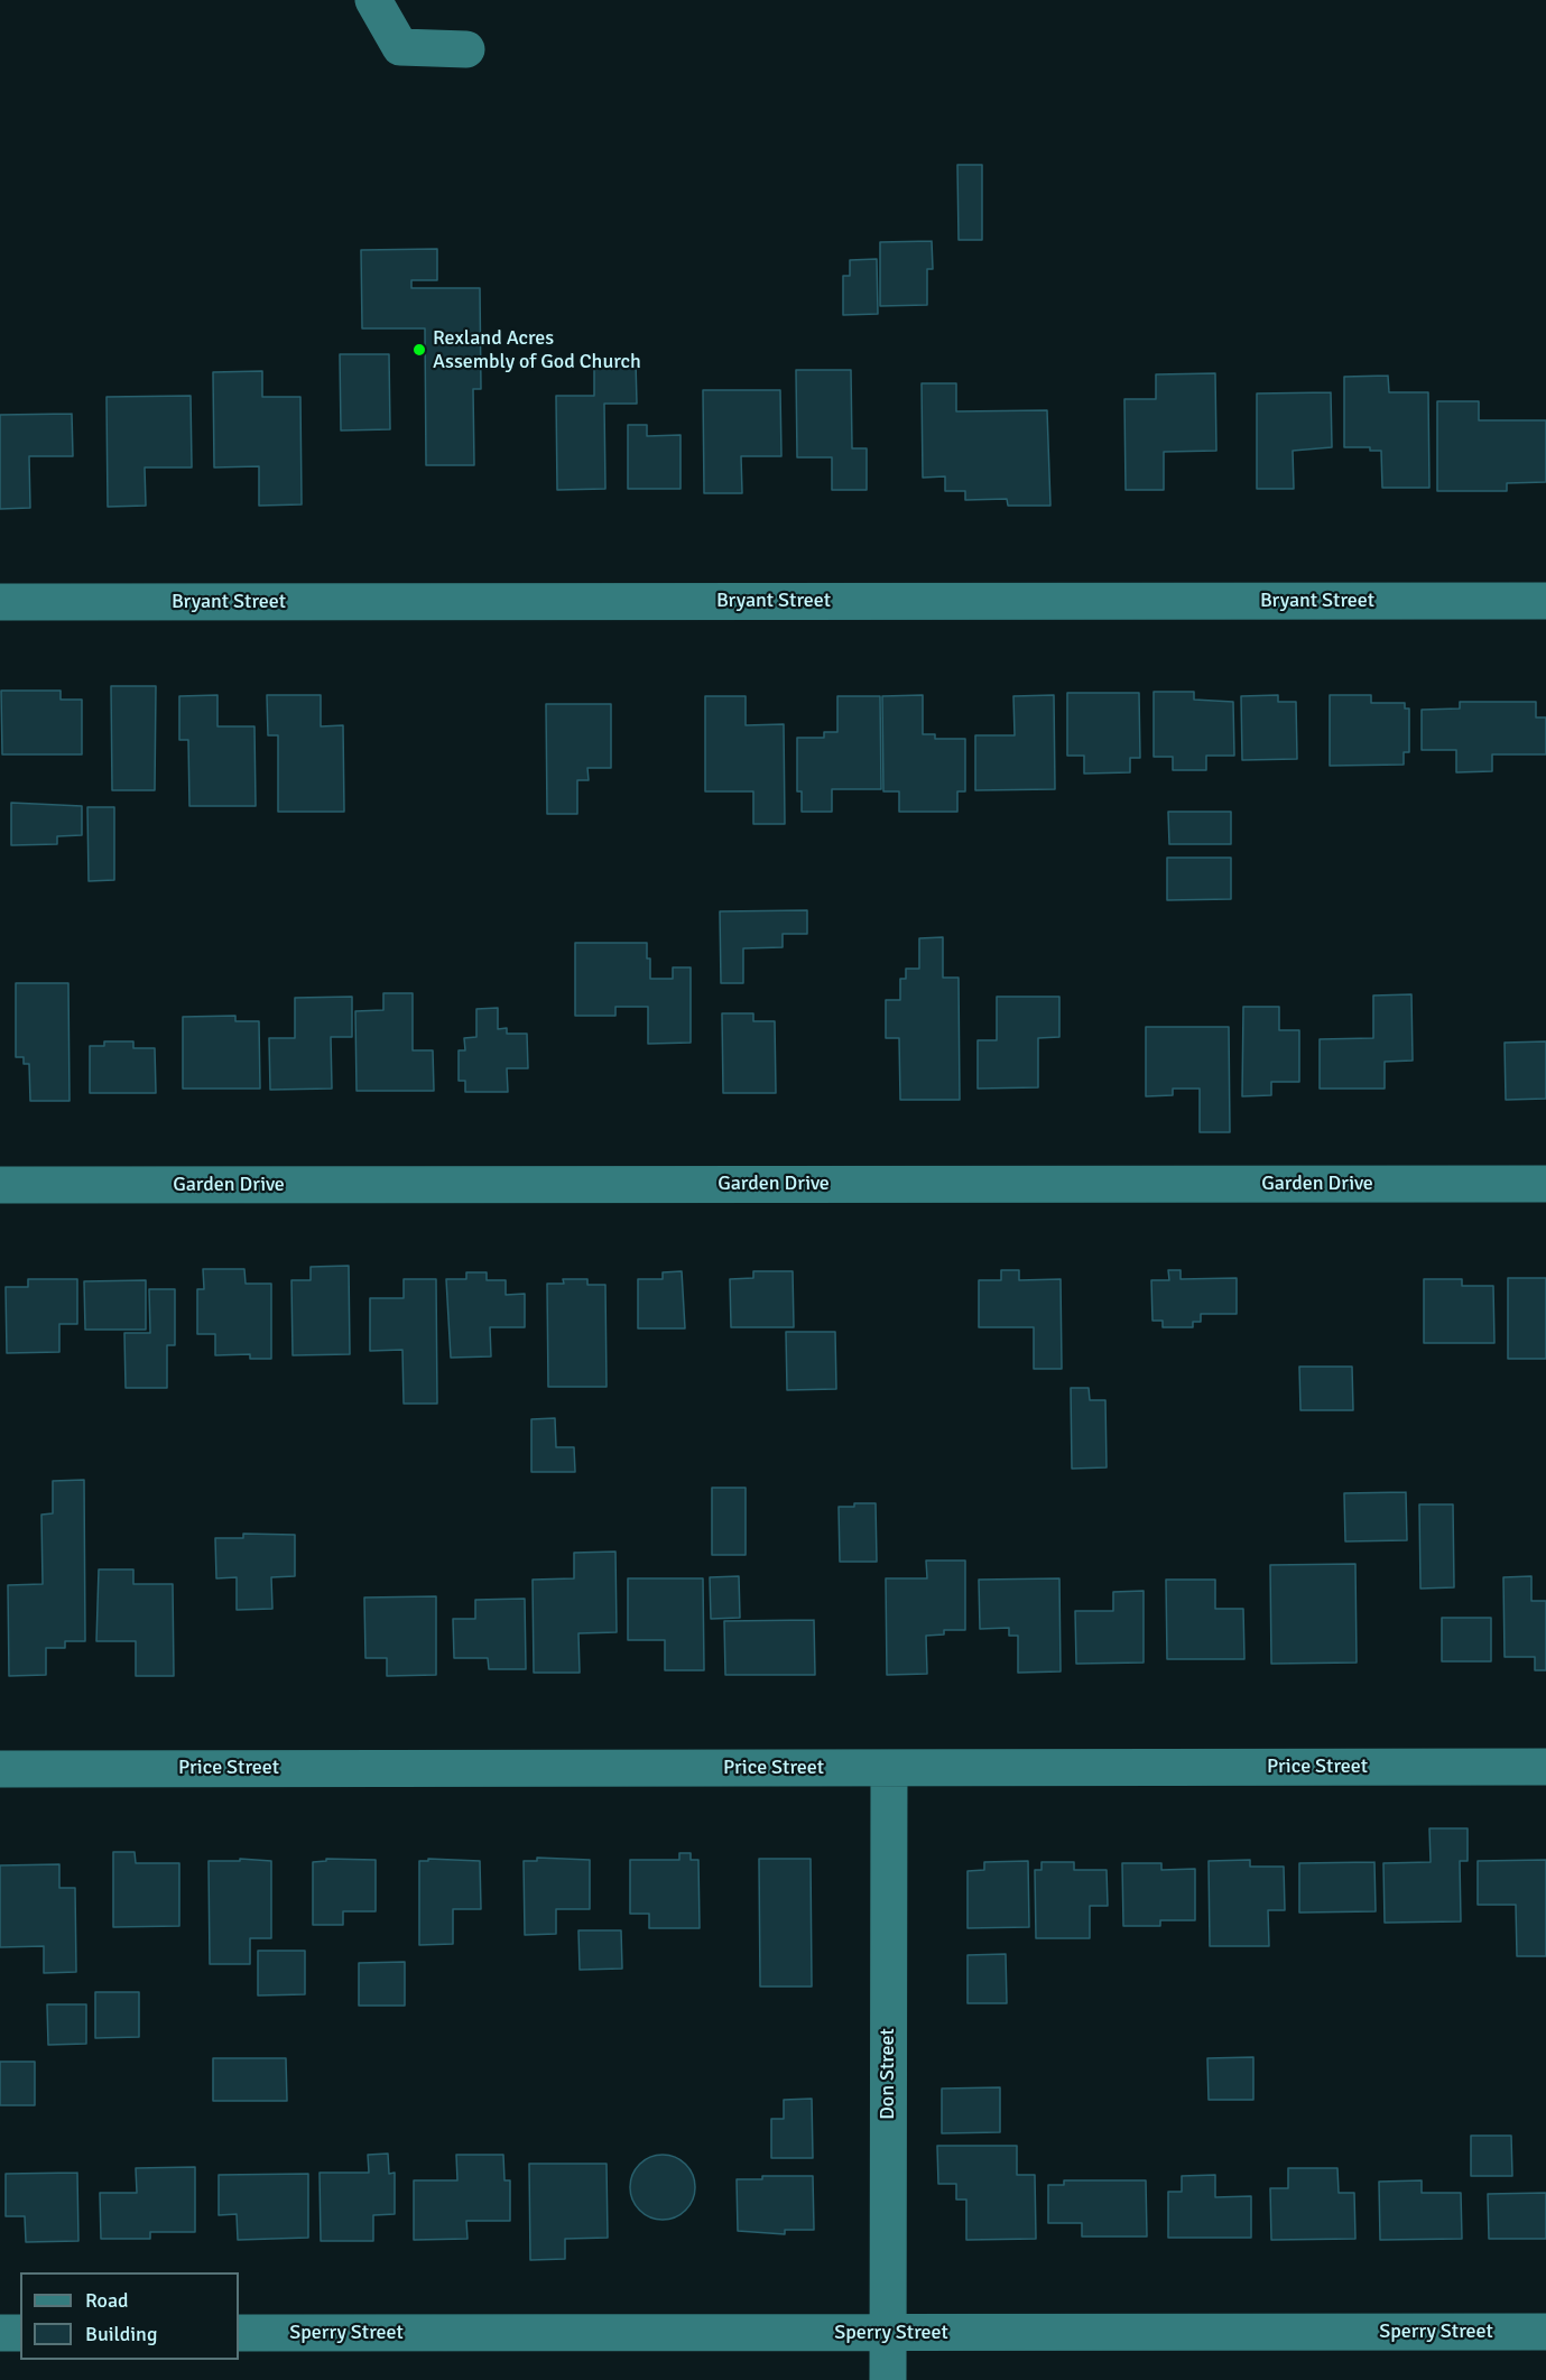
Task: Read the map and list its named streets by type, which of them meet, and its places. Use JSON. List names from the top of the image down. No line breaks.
{"streets":{"street":["Bryant Street","Garden Drive","Price Street","Don Street","Sperry Street"]},"crossings":[["Price Street","Don Street"],["Don Street","Sperry Street"]],"places":["Rexland Acres Assembly of God Church"],"legend":["Road","Building"]}
